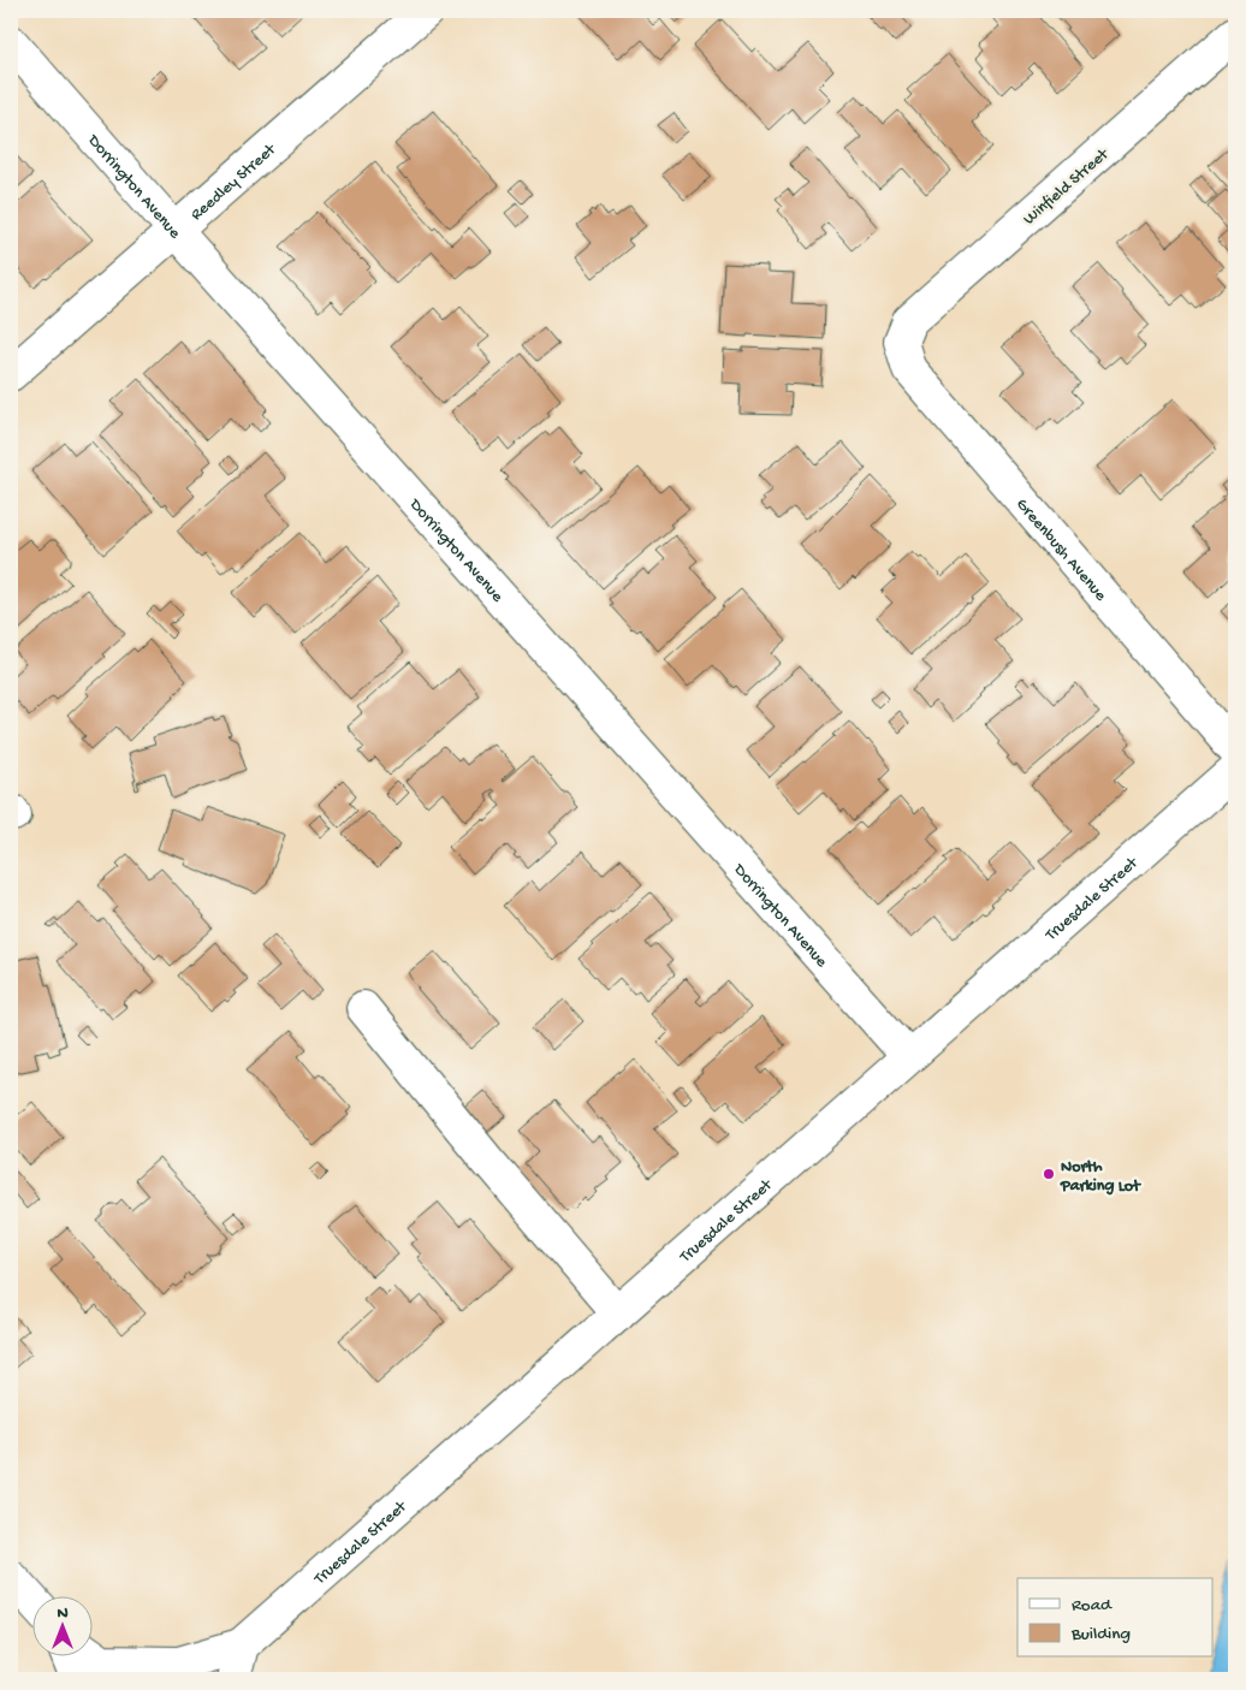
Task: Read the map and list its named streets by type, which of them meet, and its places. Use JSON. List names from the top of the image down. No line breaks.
{"streets":{"street":["Reedley Street","Dorrington Avenue","Winfield Street","Greenbush Avenue","Truesdale Street"]},"crossings":[["Reedley Street","Dorrington Avenue"],["Dorrington Avenue","Truesdale Street"],["Winfield Street","Greenbush Avenue"]],"places":["North Parking Lot"],"legend":["Road","Building"],"north":"top"}
